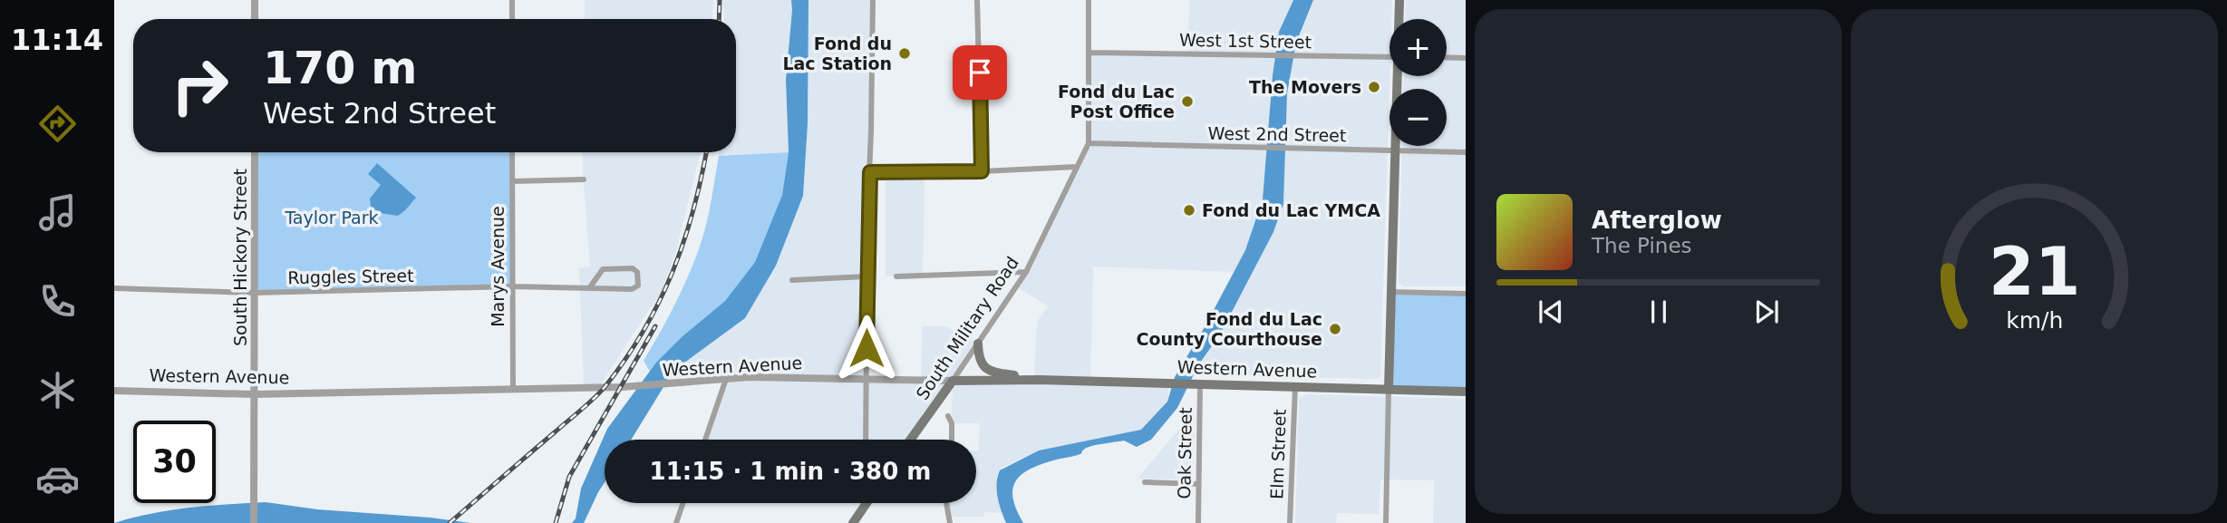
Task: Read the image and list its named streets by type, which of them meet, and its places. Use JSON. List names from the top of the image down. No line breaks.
{"streets":{"main road":["South Military Road","Western Avenue"],"street":["West 1st Street","West 2nd Street","South Hickory Street","Marys Avenue","Ruggles Street","Oak Street","Elm Street"]},"crossings":[["West 1st Street","South Military Road"],["West 2nd Street","South Military Road"],["South Hickory Street","Ruggles Street"],["South Hickory Street","Western Avenue"],["Marys Avenue","Ruggles Street"],["Marys Avenue","Western Avenue"],["South Military Road","Western Avenue"],["Western Avenue","Oak Street"],["Western Avenue","Elm Street"]],"parks":["Taylor Park"],"places":["Fond du Lac Station","The Movers","Fond du Lac Post Office","Fond du Lac YMCA","Fond du Lac County Courthouse"],"page":{"tabs":"11:14","map_buttons":["+","−"],"turn":["170 m","West 2nd Street"],"song":["Afterglow","The Pines"],"limit":"30","trip":"11:15 · 1 min · 380 m","gauge":["21","km/h"]}}
